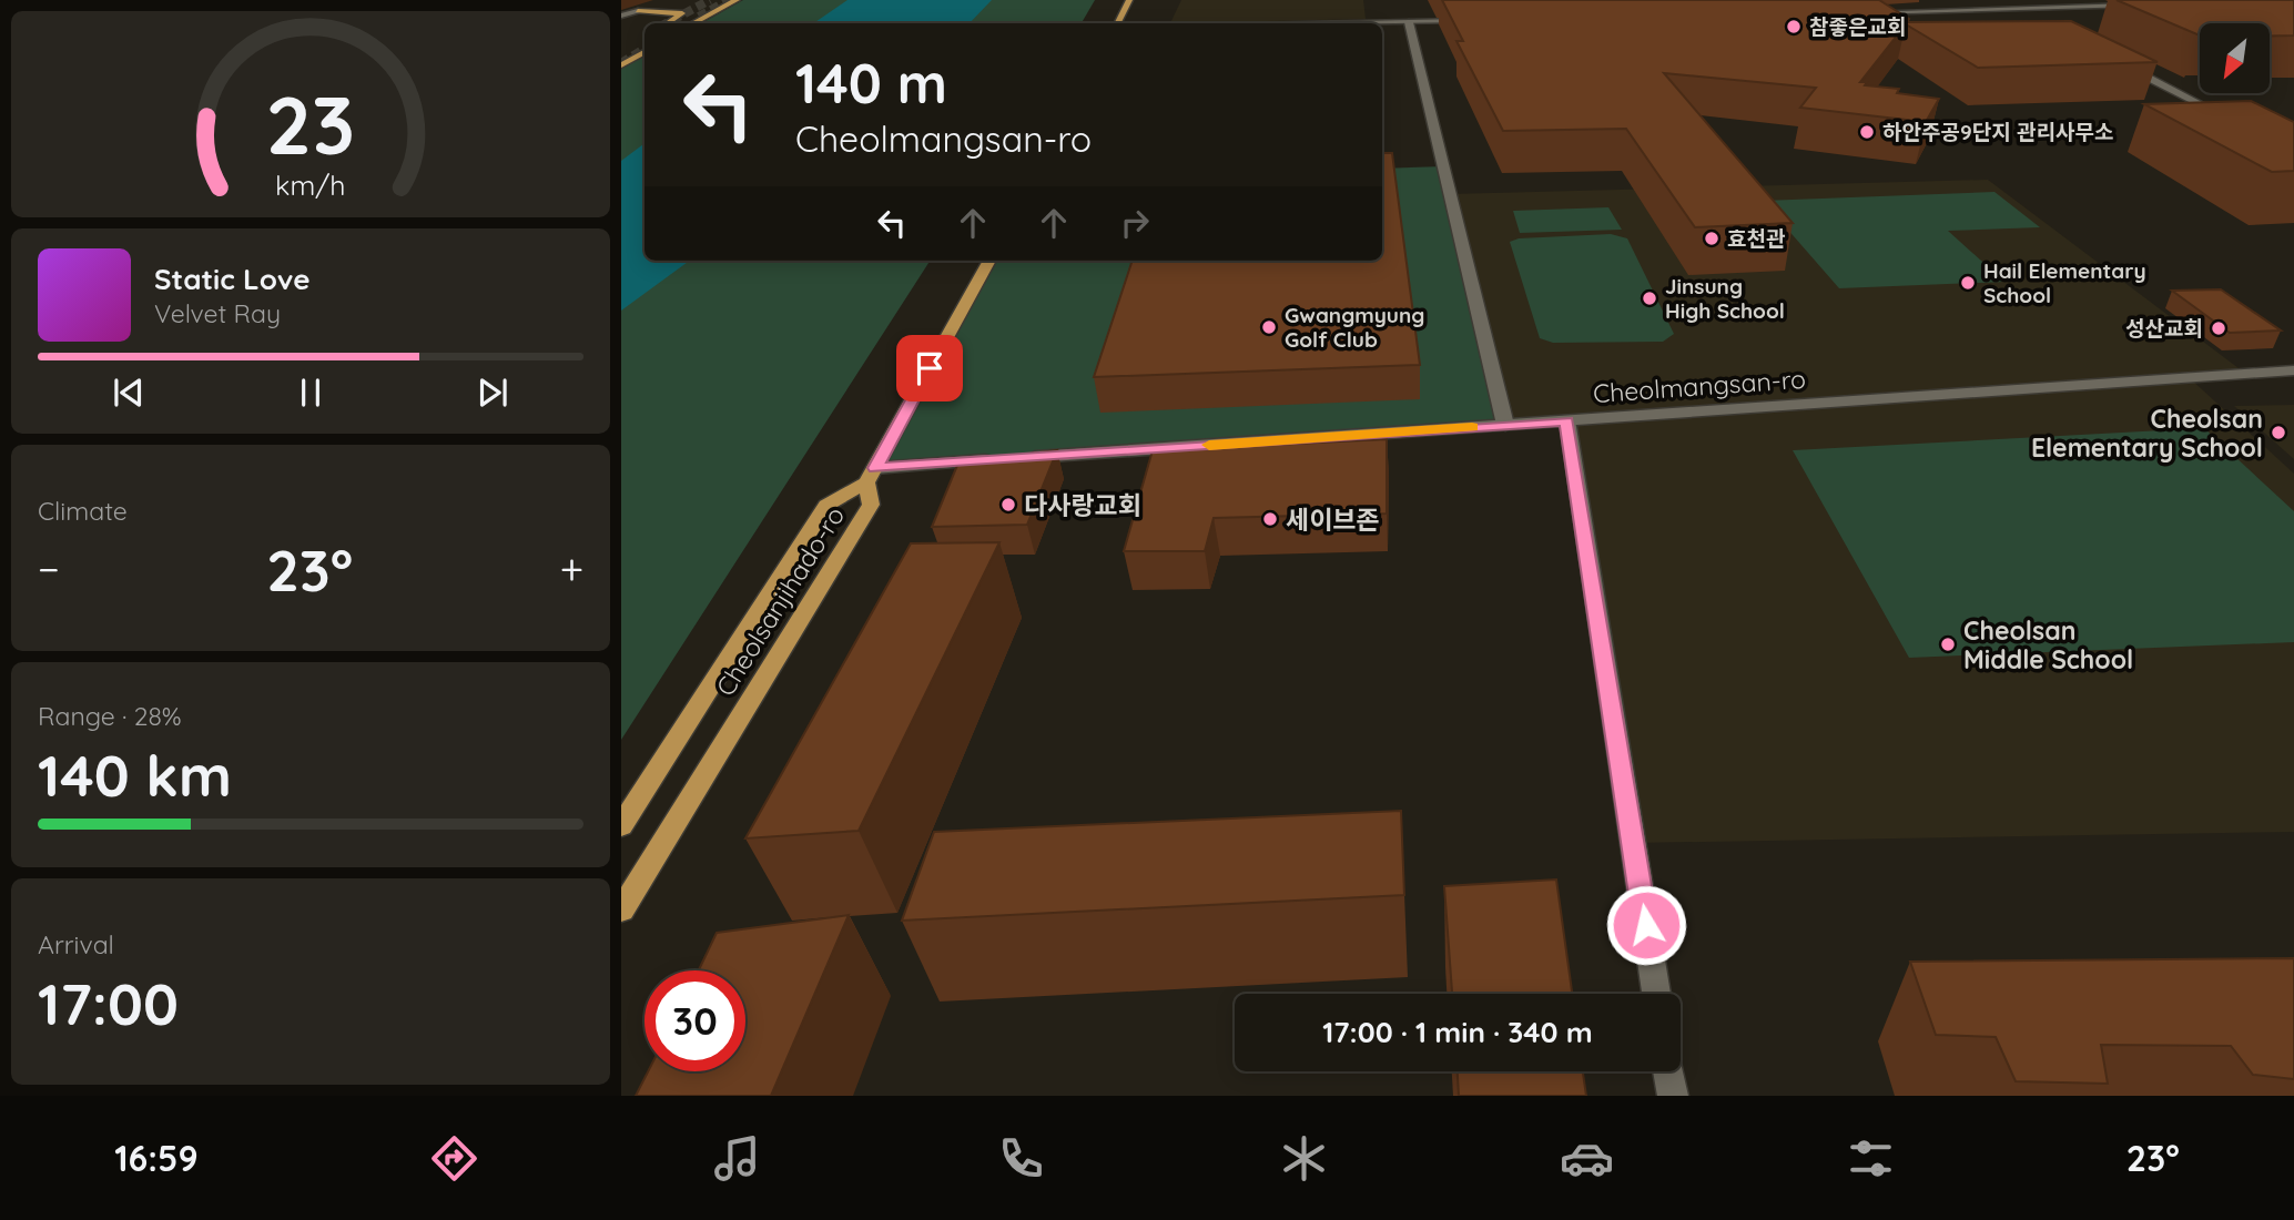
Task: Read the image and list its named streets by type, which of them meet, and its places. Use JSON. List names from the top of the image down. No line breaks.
{"streets":{"main road":["Cheolsanjihado-ro"],"street":["Cheolmangsan-ro"]},"crossings":[["Cheolmangsan-ro","Cheolsanjihado-ro"]],"places":["참좋은교회","하안주공9단지 관리사무소","효천관","Hail Elementary School","Jinsung High School","Gwangmyung Golf Club","성산교회","Cheolsan Elementary School","다사랑교회","세이브존","Cheolsan Middle School"],"north":"bottom left","page":{"turn":["140 m","Cheolmangsan-ro"],"song":["Static Love","Velvet Ray"],"tile":["Climate",["Range · 28%","140 km"],["Arrival","17:00"]],"heat":["−","23°","+"],"limit":"30","trip":"17:00 · 1 min · 340 m","tabs":["16:59","23°"],"gauge":["23","km/h"]}}
